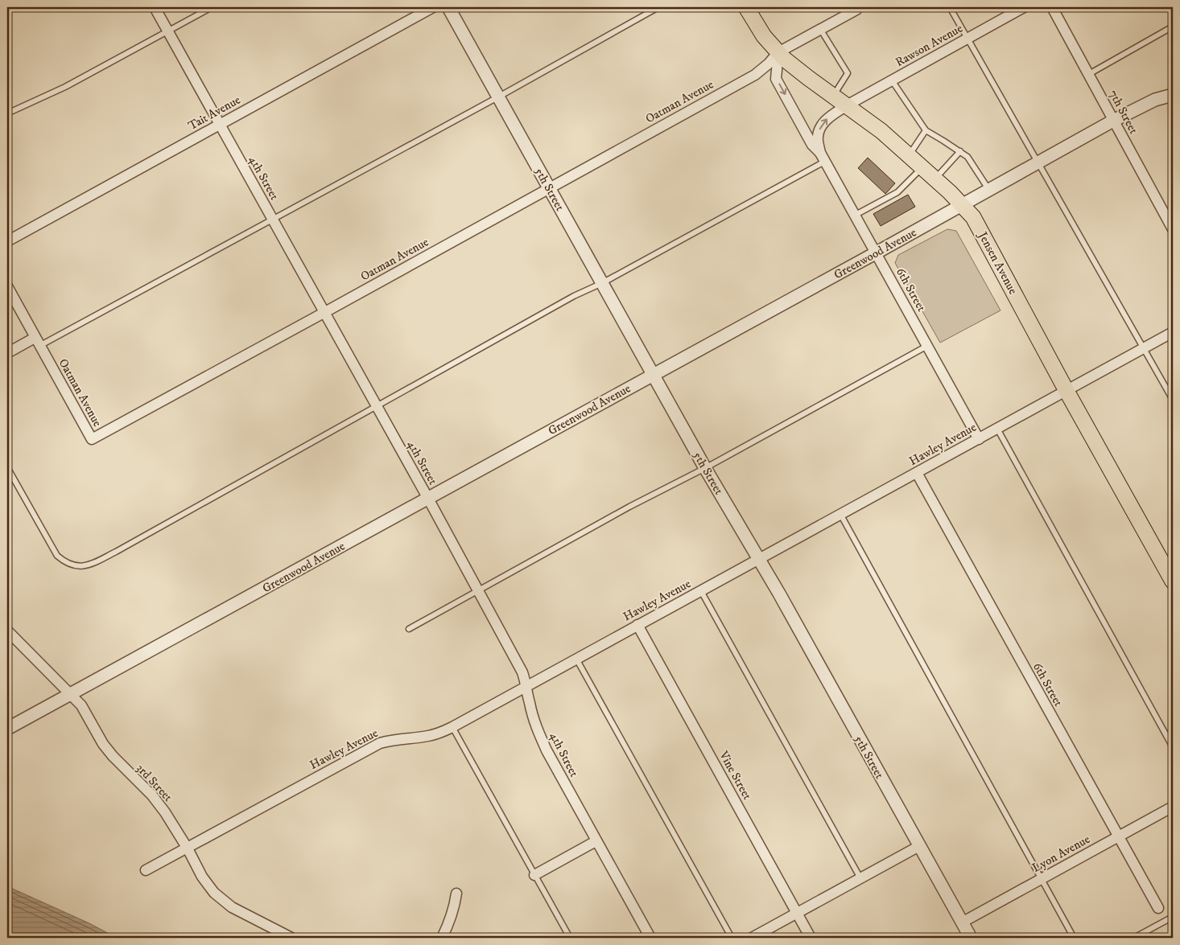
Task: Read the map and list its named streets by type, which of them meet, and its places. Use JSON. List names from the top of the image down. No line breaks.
{"streets":{"main road":["Jensen Avenue"],"street":["Rawson Avenue","Oatman Avenue","7th Street","Tait Avenue","4th Street","5th Street","Greenwood Avenue","6th Street","Hawley Avenue","Vine Street","3rd Street","Lyon Avenue"]},"crossings":[["Rawson Avenue","Jensen Avenue"],["Rawson Avenue","6th Street"],["Oatman Avenue","4th Street"],["Oatman Avenue","5th Street"],["Oatman Avenue","Jensen Avenue"],["Oatman Avenue","6th Street"],["7th Street","Greenwood Avenue"],["Tait Avenue","4th Street"],["4th Street","Greenwood Avenue"],["4th Street","Hawley Avenue"],["5th Street","Greenwood Avenue"],["5th Street","Hawley Avenue"],["5th Street","Lyon Avenue"],["Greenwood Avenue","Jensen Avenue"],["Greenwood Avenue","6th Street"],["Greenwood Avenue","3rd Street"],["Jensen Avenue","6th Street"],["Jensen Avenue","Hawley Avenue"],["6th Street","Hawley Avenue"],["6th Street","Lyon Avenue"],["Hawley Avenue","Vine Street"],["Hawley Avenue","3rd Street"]]}
